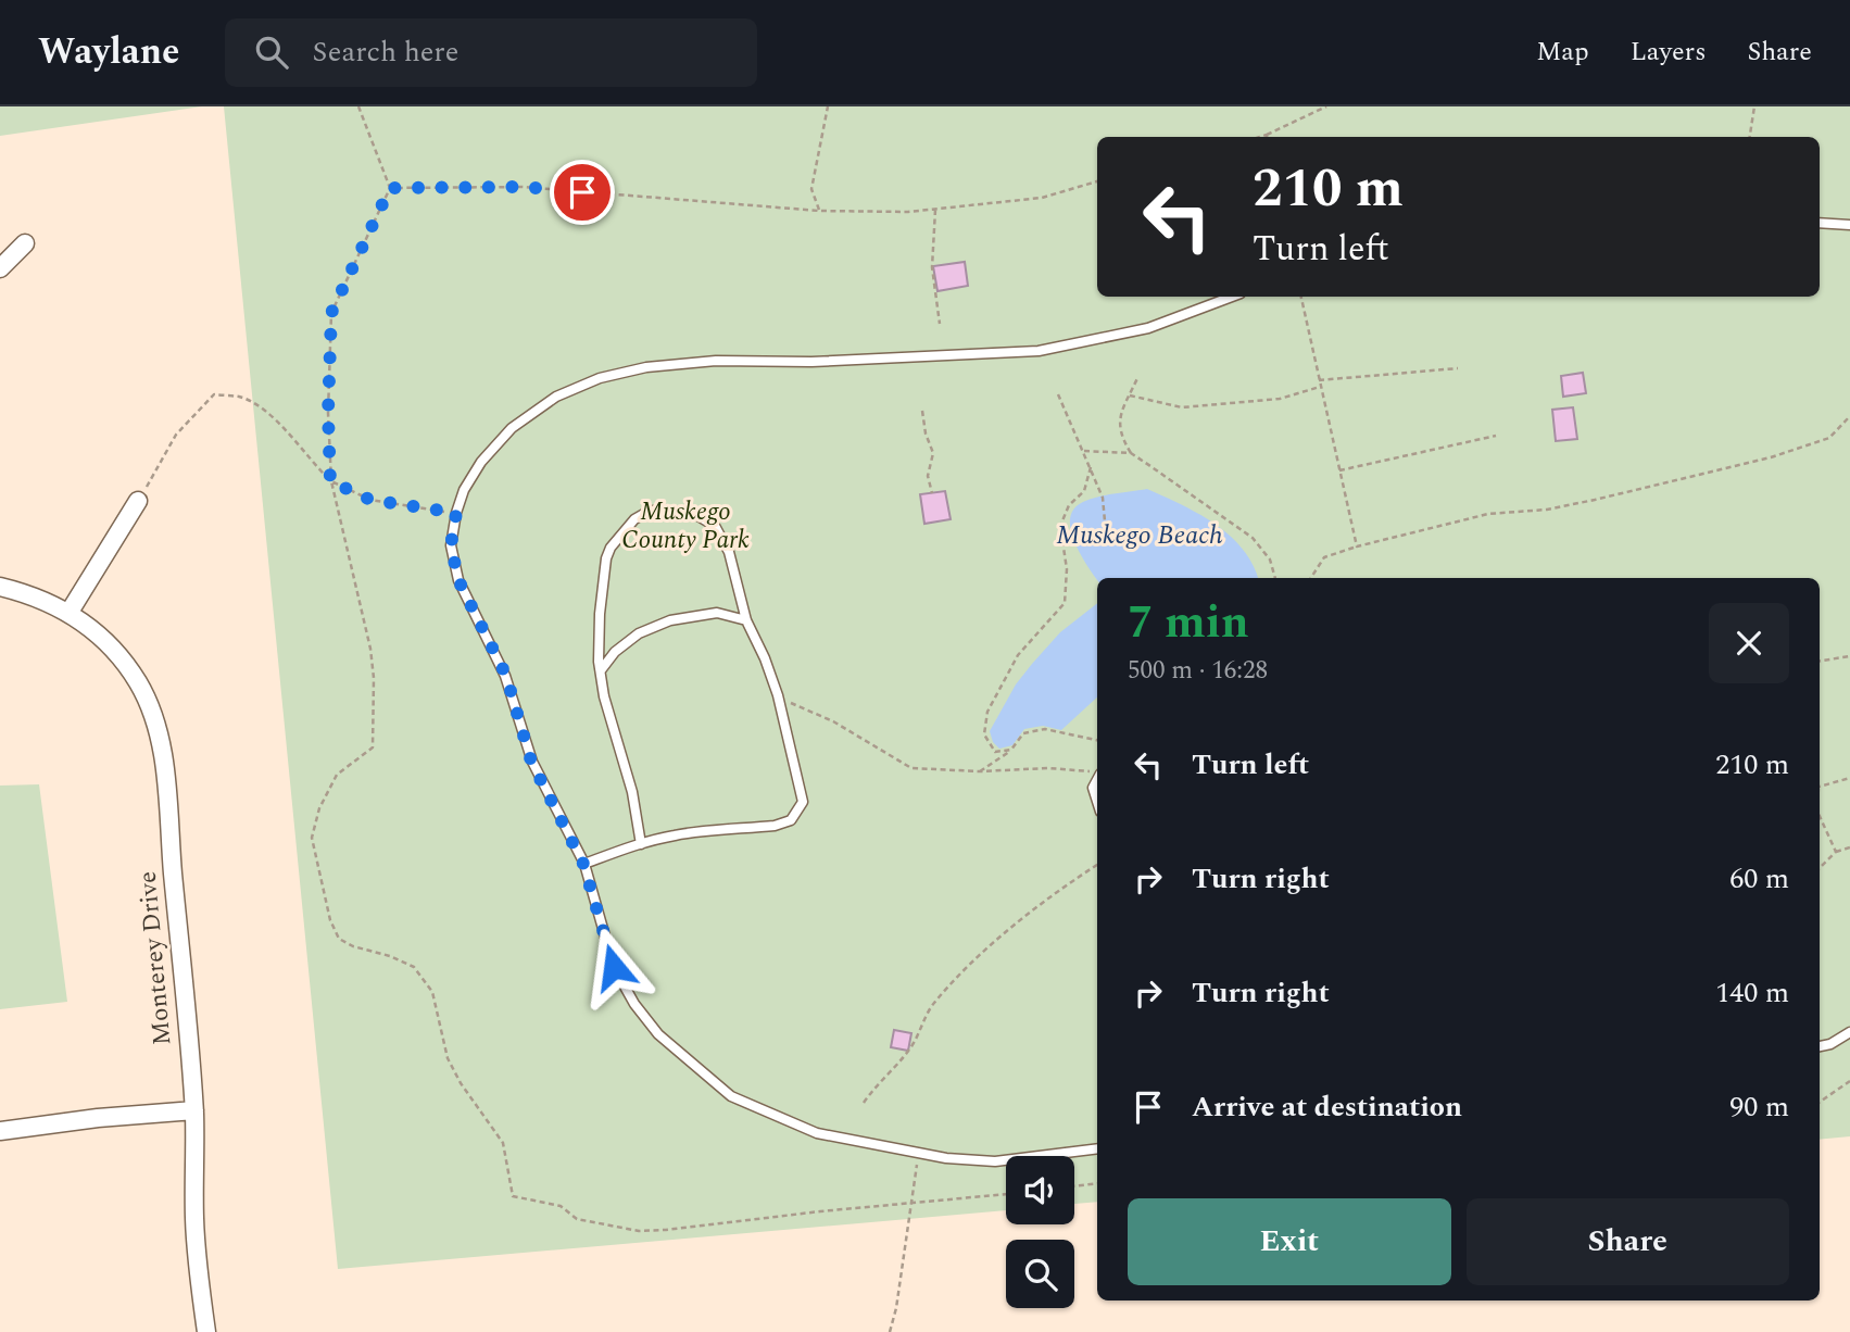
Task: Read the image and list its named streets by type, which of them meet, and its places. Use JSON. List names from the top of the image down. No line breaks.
{"streets":{"street":["Monterey Drive"]},"water":["Muskego Beach"],"parks":["Muskego County Park"],"page":{"header":"Waylane","search":"Search here","nav":["Map","Layers","Share"],"turn":["210 m","Turn left"],"heading":["7 min","500 m · 16:28"],"list":[{"name":"Turn left","value":"210 m"},{"name":"Turn right","value":"60 m"},{"name":"Turn right","value":"140 m"},{"name":"Arrive at destination","value":"90 m"}],"buttons":["Exit","Share"]}}
